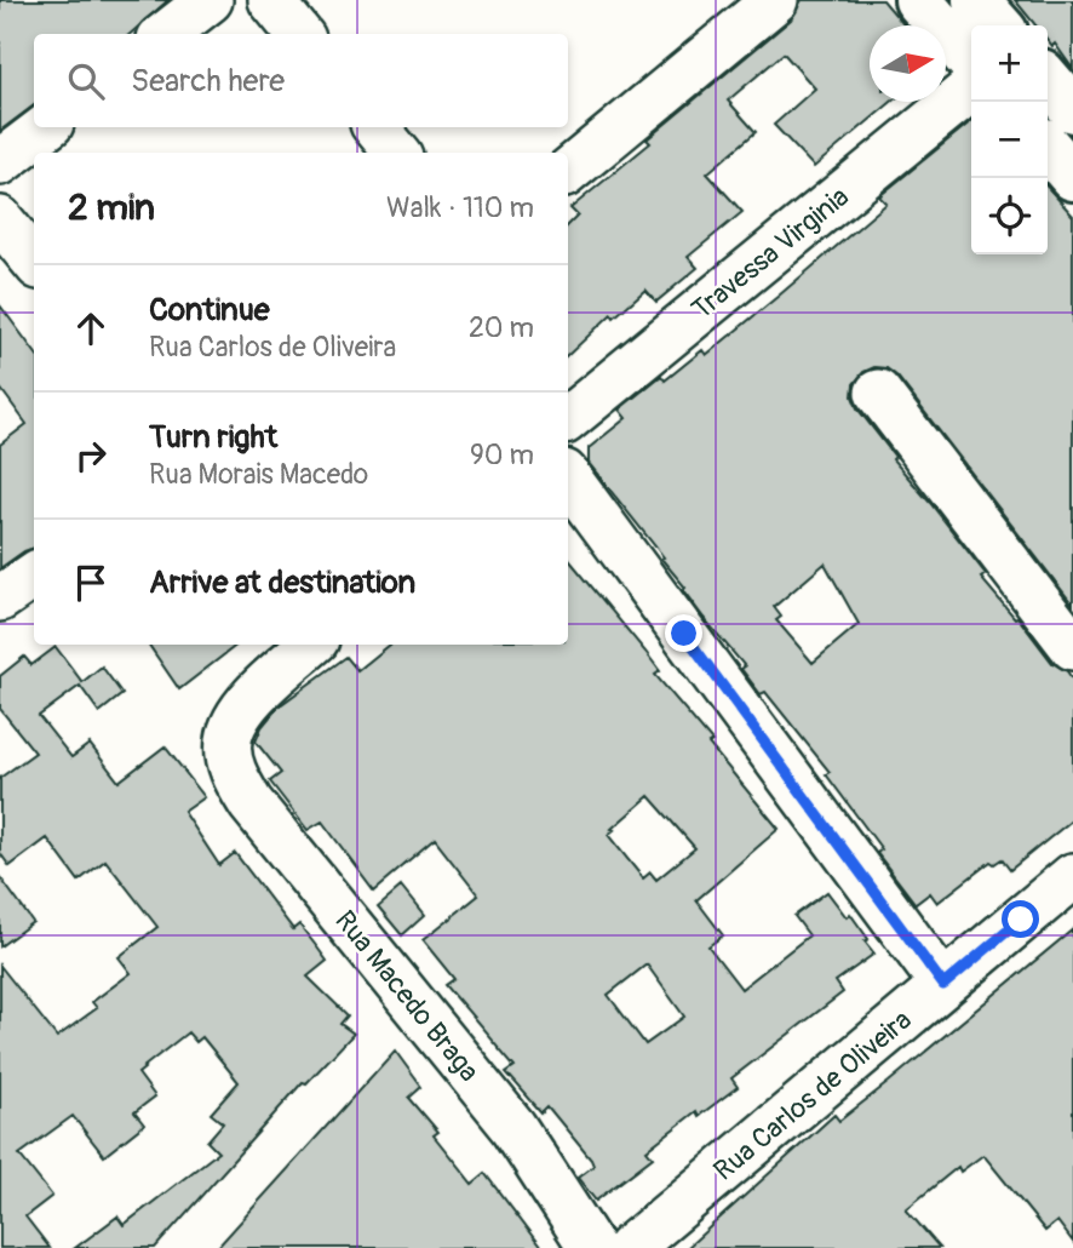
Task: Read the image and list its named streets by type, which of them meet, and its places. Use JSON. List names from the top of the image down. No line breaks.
{"streets":{"street":["Travessa Virginia","Rua Macedo Braga","Rua Carlos de Oliveira"]},"north":"right","page":{"map_buttons":["+","−"],"search":"Search here","heading":["2 min","Walk · 110 m"],"list":[["Continue","Rua Carlos de Oliveira","20 m"],["Turn right","Rua Morais Macedo","90 m"],"Arrive at destination"]}}
